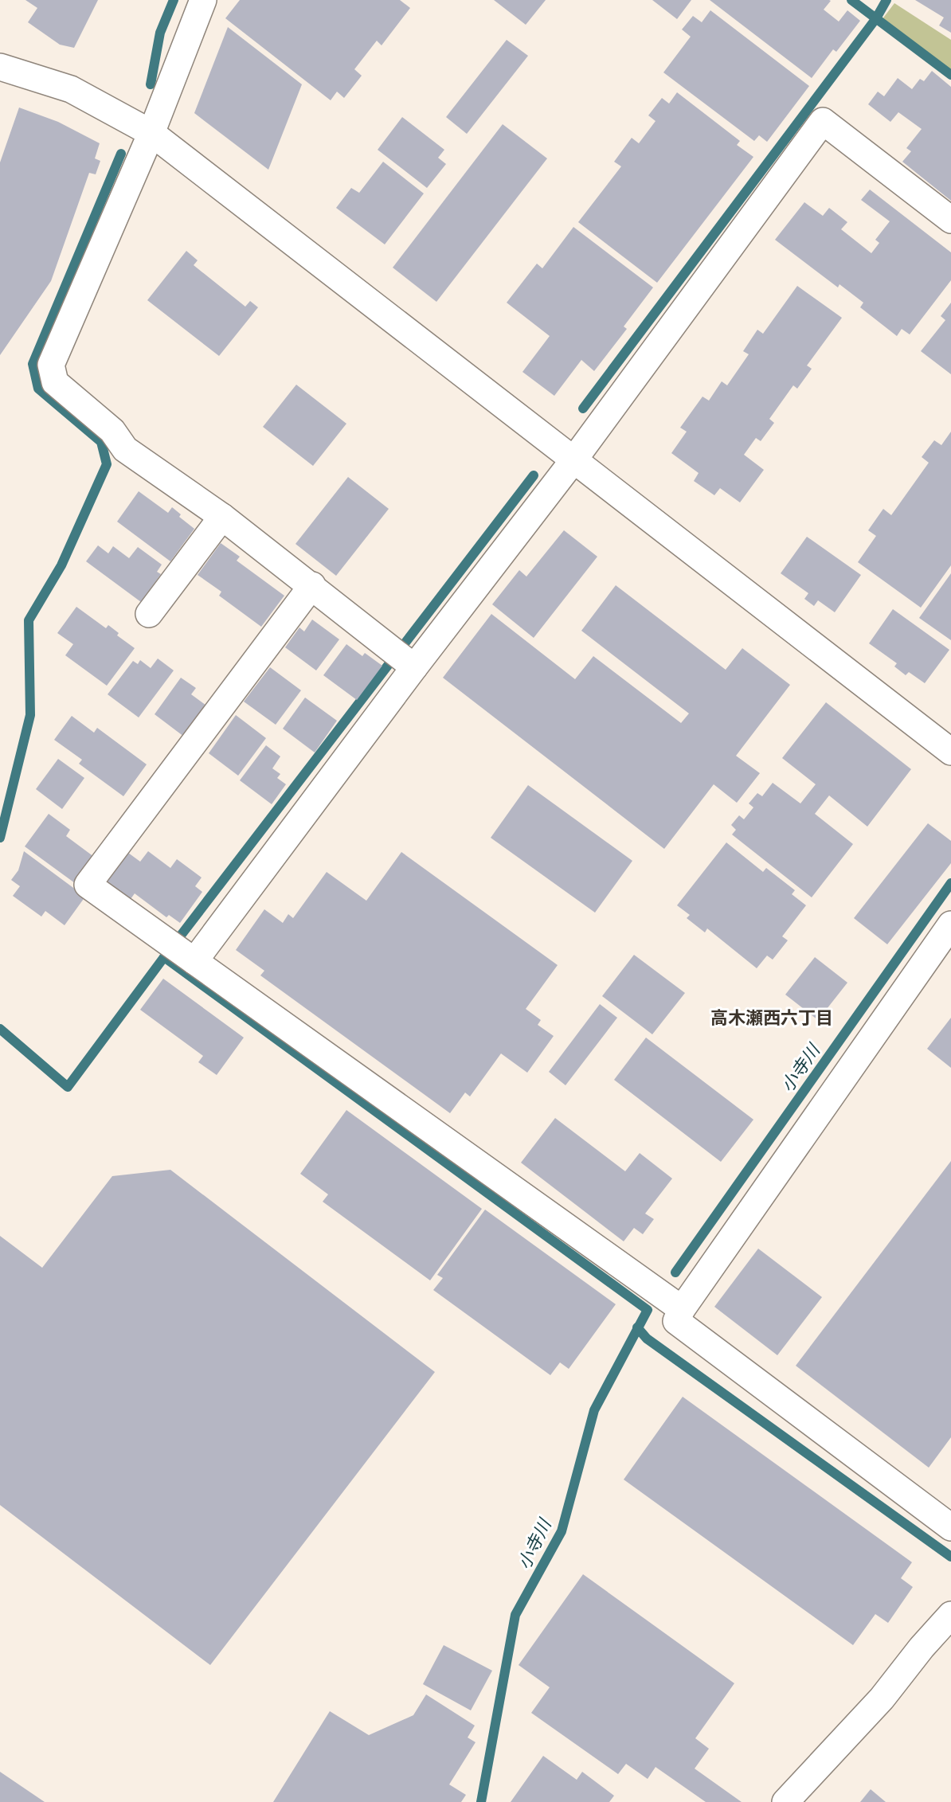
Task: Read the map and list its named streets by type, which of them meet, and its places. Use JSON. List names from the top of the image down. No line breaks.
{"districts":["高木瀬西六丁目"],"water":["小寺川"]}
